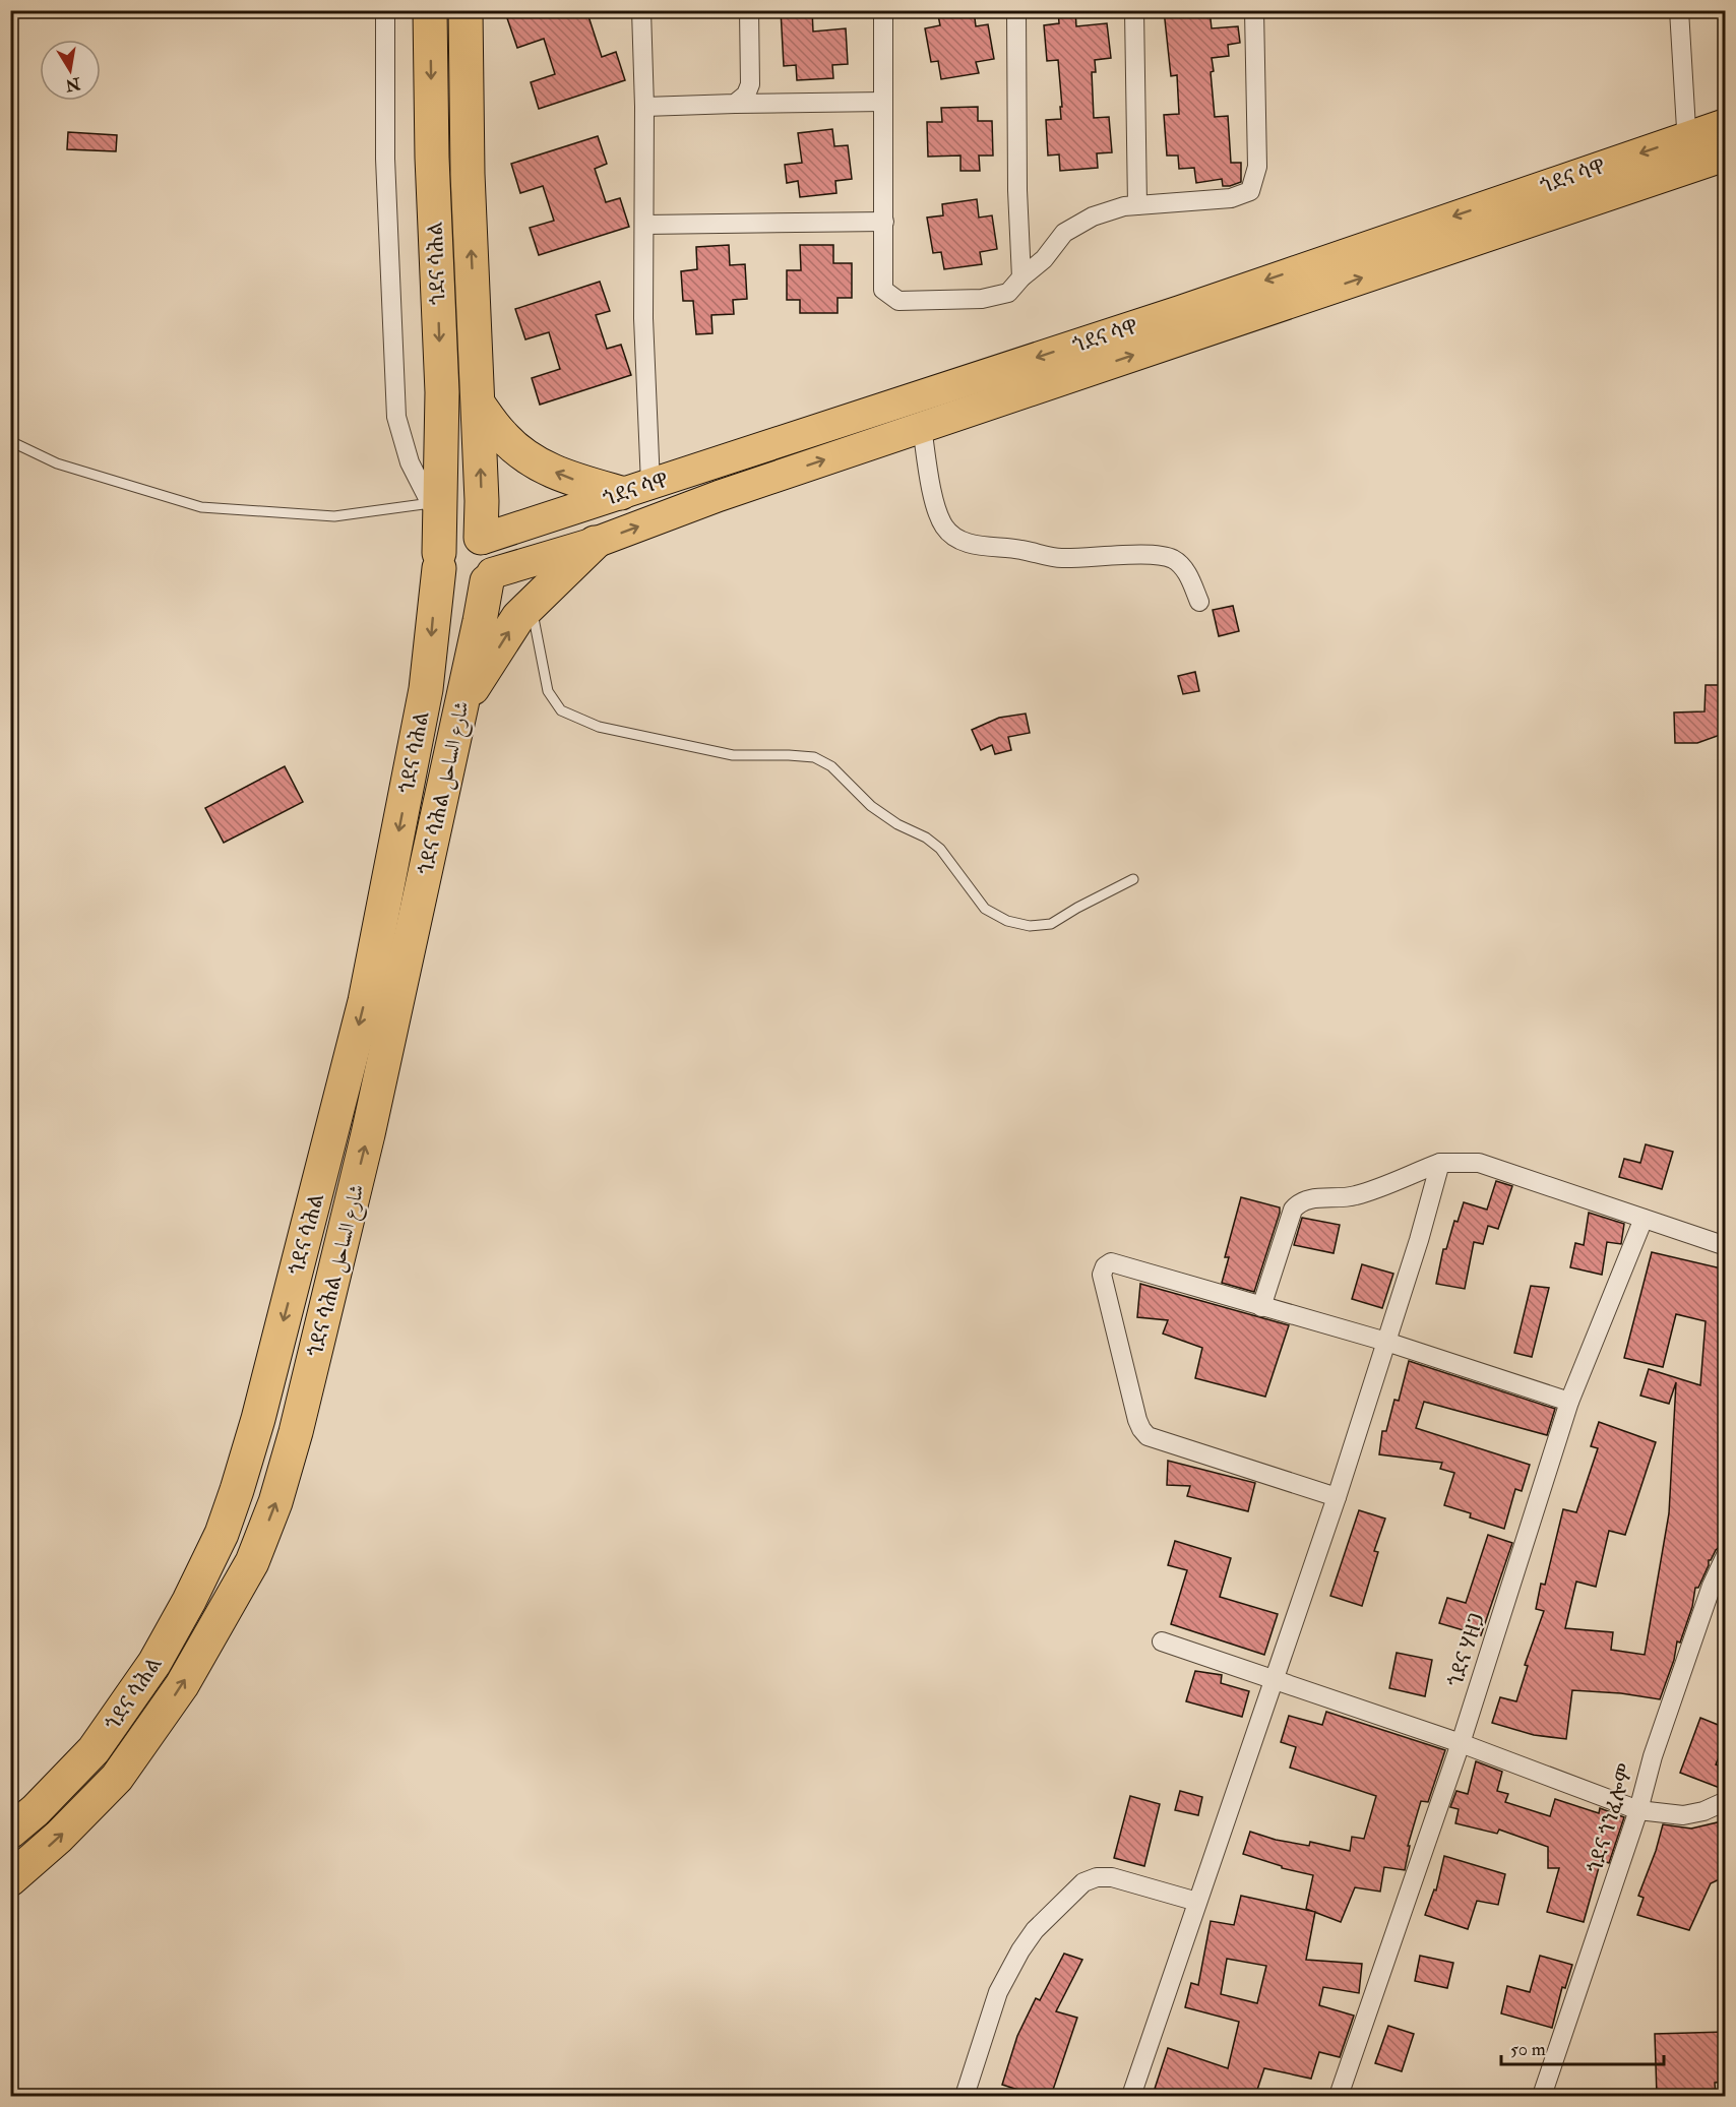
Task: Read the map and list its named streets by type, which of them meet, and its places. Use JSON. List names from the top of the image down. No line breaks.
{"streets":{"highway":["ጎደና ሳሕል","ጎደና ሳሕል شارع الساحل"],"main road":["ጎደና ሳዋ"],"street":["ጎደና ሃዘጋ","ጎደና ጎንፈሎም"]},"crossings":[["ጎደና ሳዋ","ጎደና ሳሕል"],["ጎደና ሳዋ","ጎደና ሳሕል شارع الساحل"],["ጎደና ሳሕል","ጎደና ሳሕል شارع الساحل"]],"one_way":["ጎደና ሳሕል شارع الساحل"],"scale_bar":"50 m","north":"bottom"}
